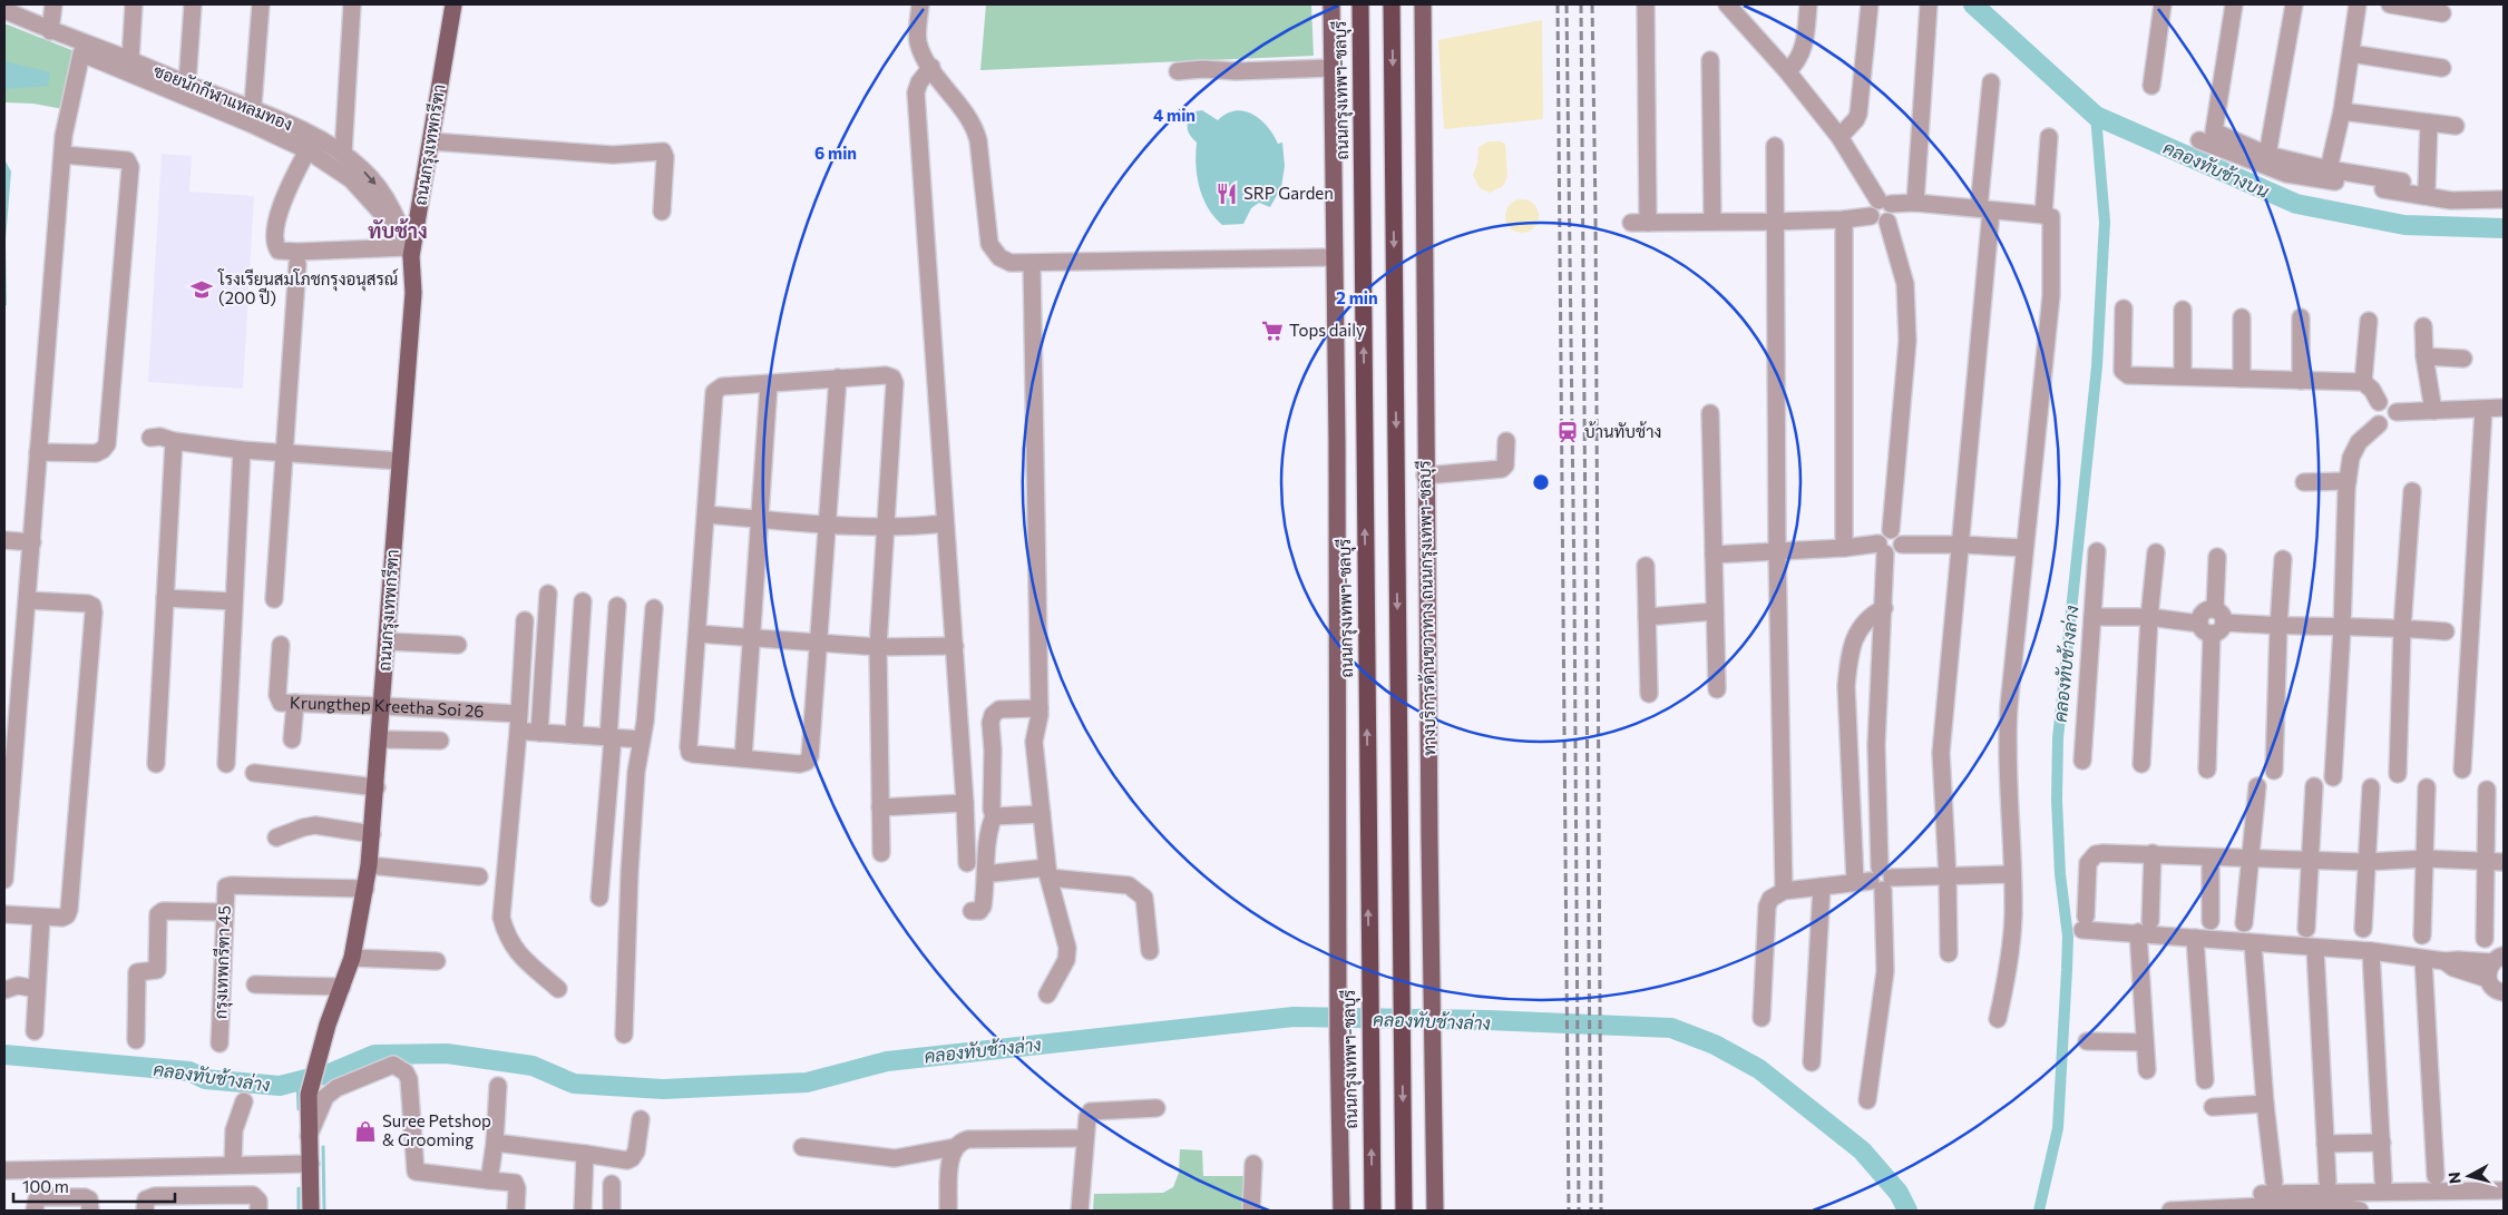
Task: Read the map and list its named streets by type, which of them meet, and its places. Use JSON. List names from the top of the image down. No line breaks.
{"streets":{"highway":["ถนนกรุงเทพฯ-ชลบุรี"],"main road":["ถนนกรุงเทพกรีฑา","ทางบริการด้านขวาทาง ถนนกรุงเทพฯ-ชลบุรี"],"street":["ซอยนักกีฬาแหลมทอง","Krungthep Kreetha Soi 26","กรุงเทพกรีฑา 45"]},"crossings":[["ซอยนักกีฬาแหลมทอง","ถนนกรุงเทพกรีฑา"],["ถนนกรุงเทพกรีฑา","Krungthep Kreetha Soi 26"],["ถนนกรุงเทพกรีฑา","กรุงเทพกรีฑา 45"]],"districts":["ทับช้าง"],"water":["คลองทับช้างบน","คลองทับช้างล่าง"],"places":{"restaurant":["SRP Garden"],"school or university":["โรงเรียนสมโภชกรุงอนุสรณ์ (200 ปี)"],"supermarket":["Tops daily"],"station":["บ้านทับช้าง"],"shop":["Suree Petshop & Grooming"]},"scale_bar":"100 m","north":"left","rings":["4 min","6 min","2 min"]}
